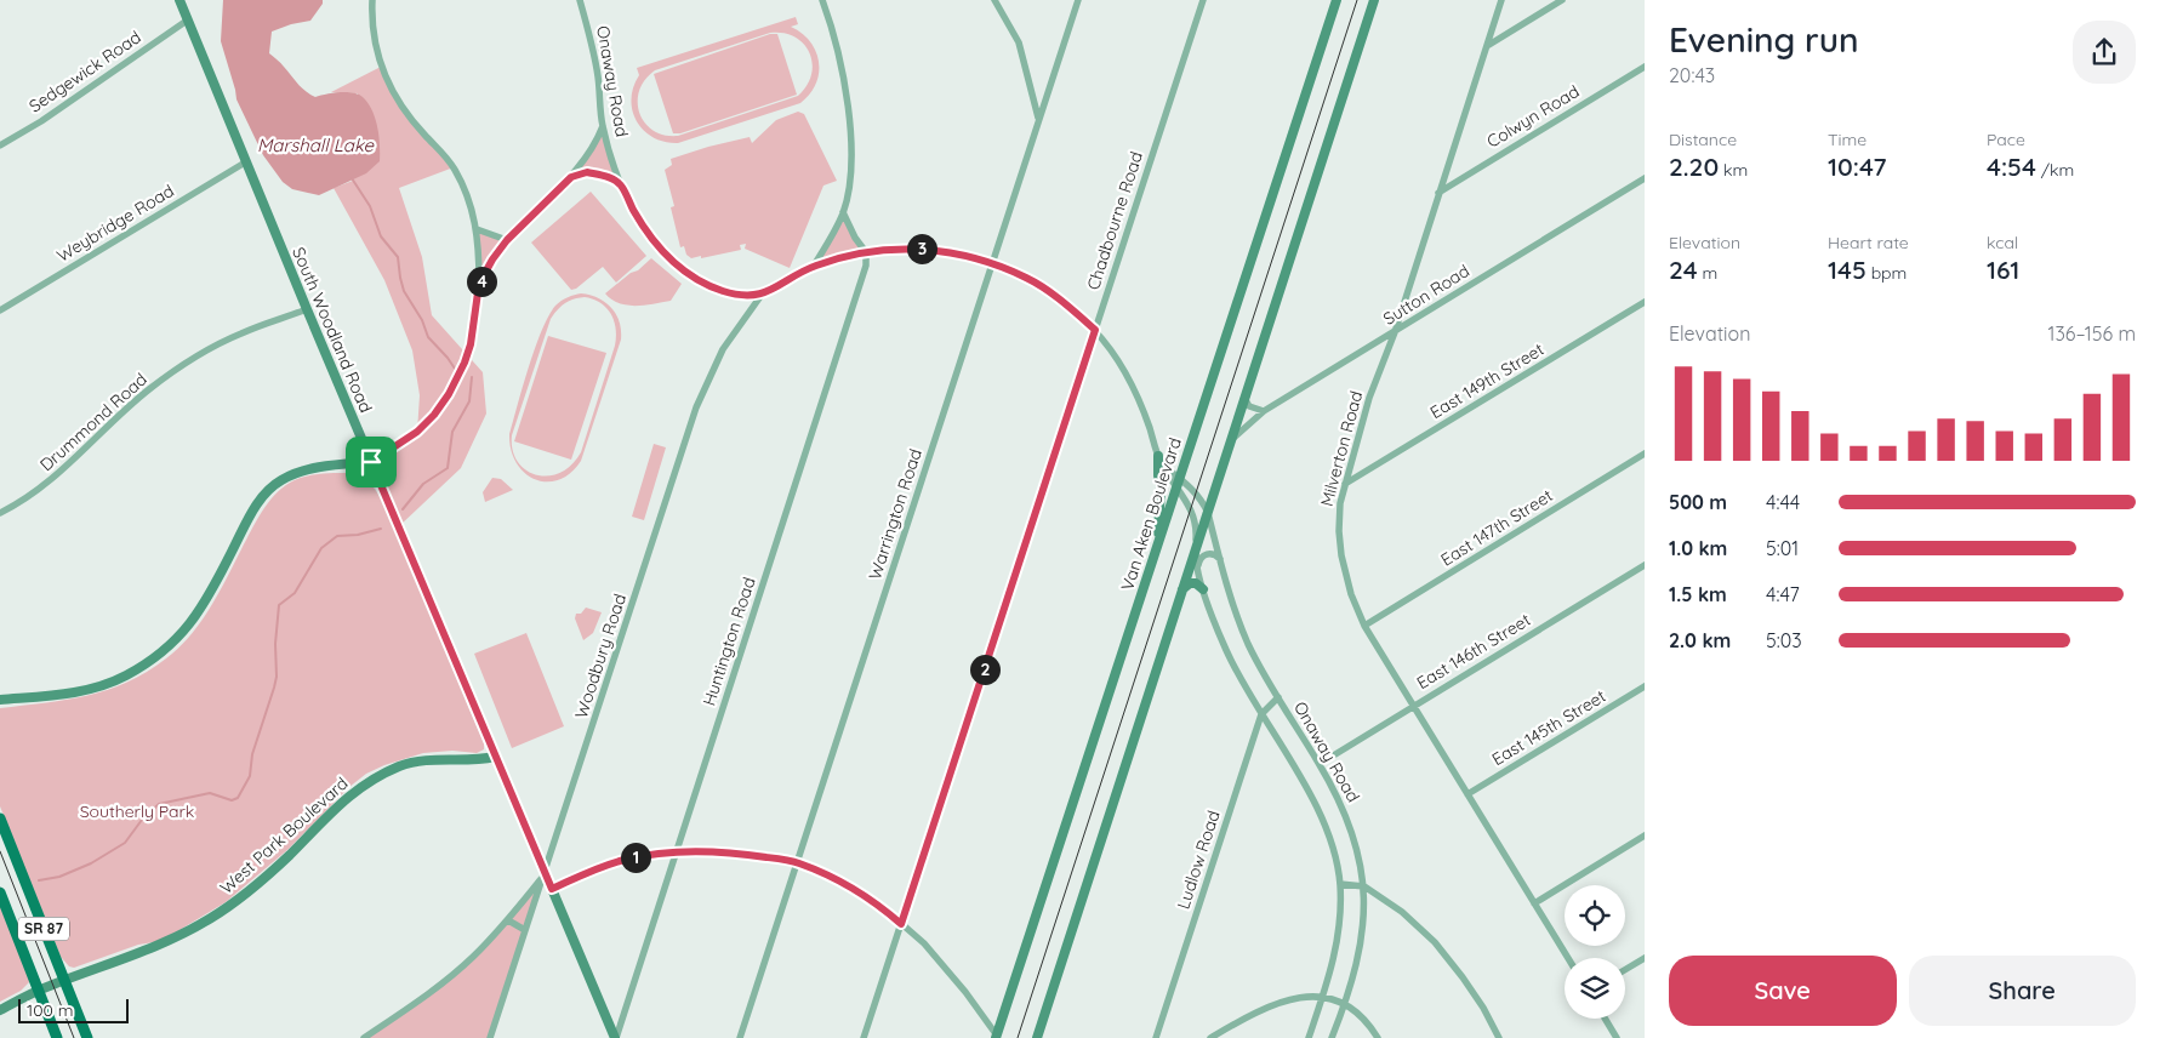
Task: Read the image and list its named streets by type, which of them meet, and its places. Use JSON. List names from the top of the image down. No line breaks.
{"streets":{"main road":["South Woodland Road","Van Aken Boulevard","West Park Boulevard","SR 87"],"street":["Sedgewick Road","Onaway Road","Colwyn Road","Chadbourne Road","Weybridge Road","Sutton Road","East 149th Street","Drummond Road","Milverton Road","Warrington Road","East 147th Street","Huntington Road","East 146th Street","Woodbury Road","East 145th Street","Ludlow Road"]},"crossings":[["Sedgewick Road","South Woodland Road"],["Onaway Road","Van Aken Boulevard"],["Onaway Road","East 146th Street"],["Onaway Road","Woodbury Road"],["Onaway Road","Ludlow Road"],["Colwyn Road","Milverton Road"],["Weybridge Road","South Woodland Road"],["Sutton Road","Milverton Road"],["South Woodland Road","Drummond Road"],["South Woodland Road","Huntington Road"],["South Woodland Road","Woodbury Road"],["South Woodland Road","West Park Boulevard"],["East 149th Street","Milverton Road"],["Milverton Road","East 147th Street"],["Milverton Road","East 146th Street"],["Milverton Road","East 145th Street"],["West Park Boulevard","SR 87"]],"water":["Marshall Lake"],"parks":["Southerly Park"],"scale_bar":"100 m","page":{"heading":["Evening run","20:43"],"stats":[["Distance","2.20 km"],["Time","10:47"],["Pace","4:54 /km"],["Elevation","24 m"],["Heart rate","145 bpm"],["kcal","161"]],"pins":["3","4","2","1"],"chart":["Elevation","136–156 m"],"list":[{"name":"500 m","note":"4:44"},{"name":"1.0 km","note":"5:01"},{"name":"1.5 km","note":"4:47"},{"name":"2.0 km","note":"5:03"}],"buttons":["Save","Share"],"scale":"100 m"}}
